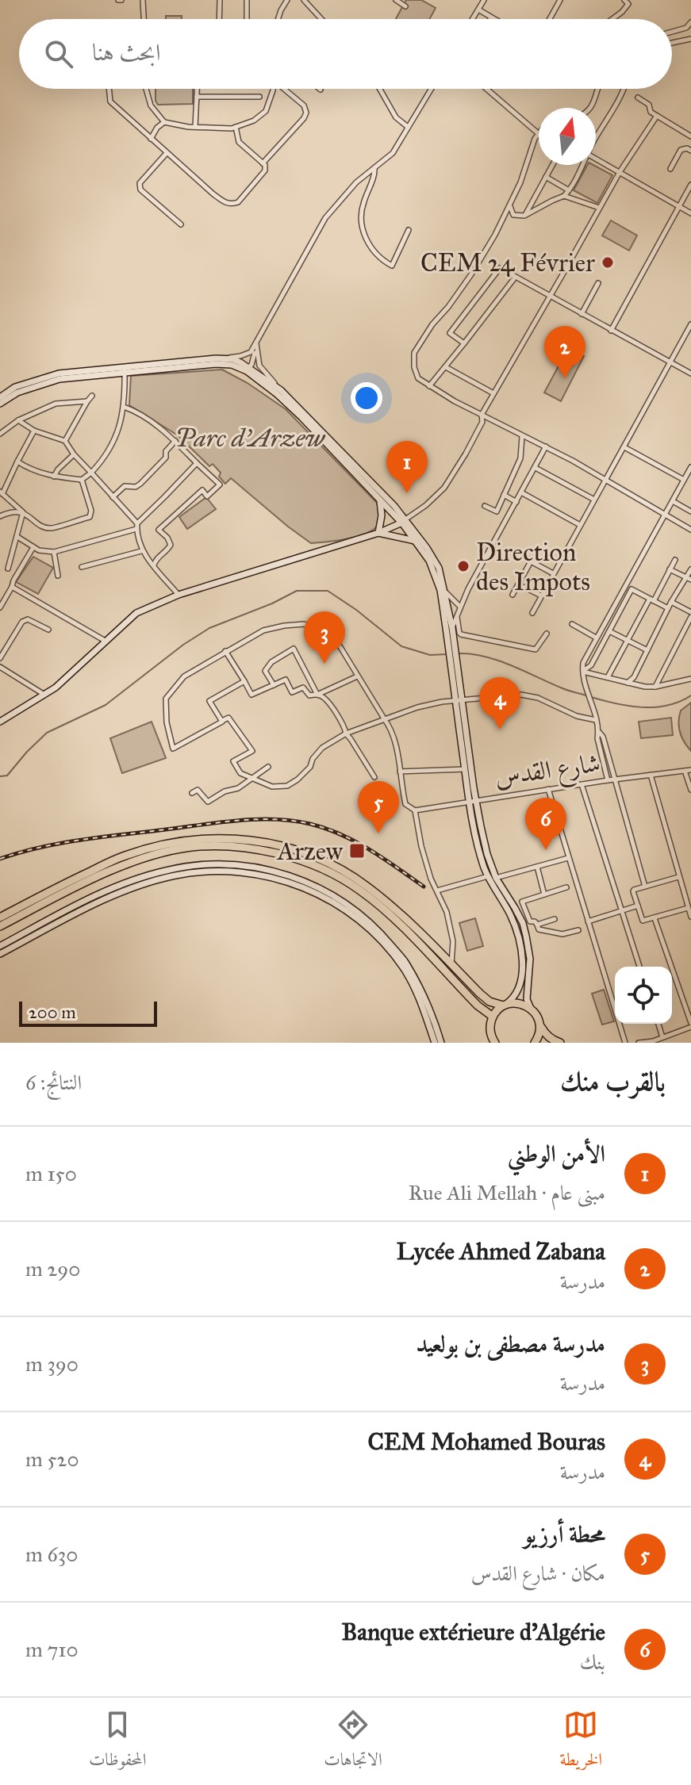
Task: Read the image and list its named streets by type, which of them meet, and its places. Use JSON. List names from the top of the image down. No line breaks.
{"streets":{"street":["شارع القدس"]},"parks":["Parc d'Arzew"],"places":{"other":["CEM 24 Février","Direction des Impots"],"transit":["Arzew"]},"scale_bar":"200 m","north":"top","page":{"search":"ابحث هنا","pins":["2","1","3","4","5","6"],"scale":"200 m","heading":["بالقرب منك","النتائج: 6"],"list":[{"mark":"1","name":"الأمن الوطني","note":"مبنى عام · Rue Ali Mellah","value":"150 m"},{"mark":"2","name":"Lycée Ahmed Zabana","note":"مدرسة","value":"290 m"},{"mark":"3","name":"مدرسة مصطفى بن بولعيد","note":"مدرسة","value":"390 m"},{"mark":"4","name":"CEM Mohamed Bouras","note":"مدرسة","value":"520 m"},{"mark":"5","name":"محطة أرزيو","note":"مكان · شارع القدس","value":"630 m"},{"mark":"6","name":"Banque extérieure d'Algérie","note":"بنك","value":"710 m"}],"nav":["الخريطة","الاتجاهات","المحفوظات"]}}
